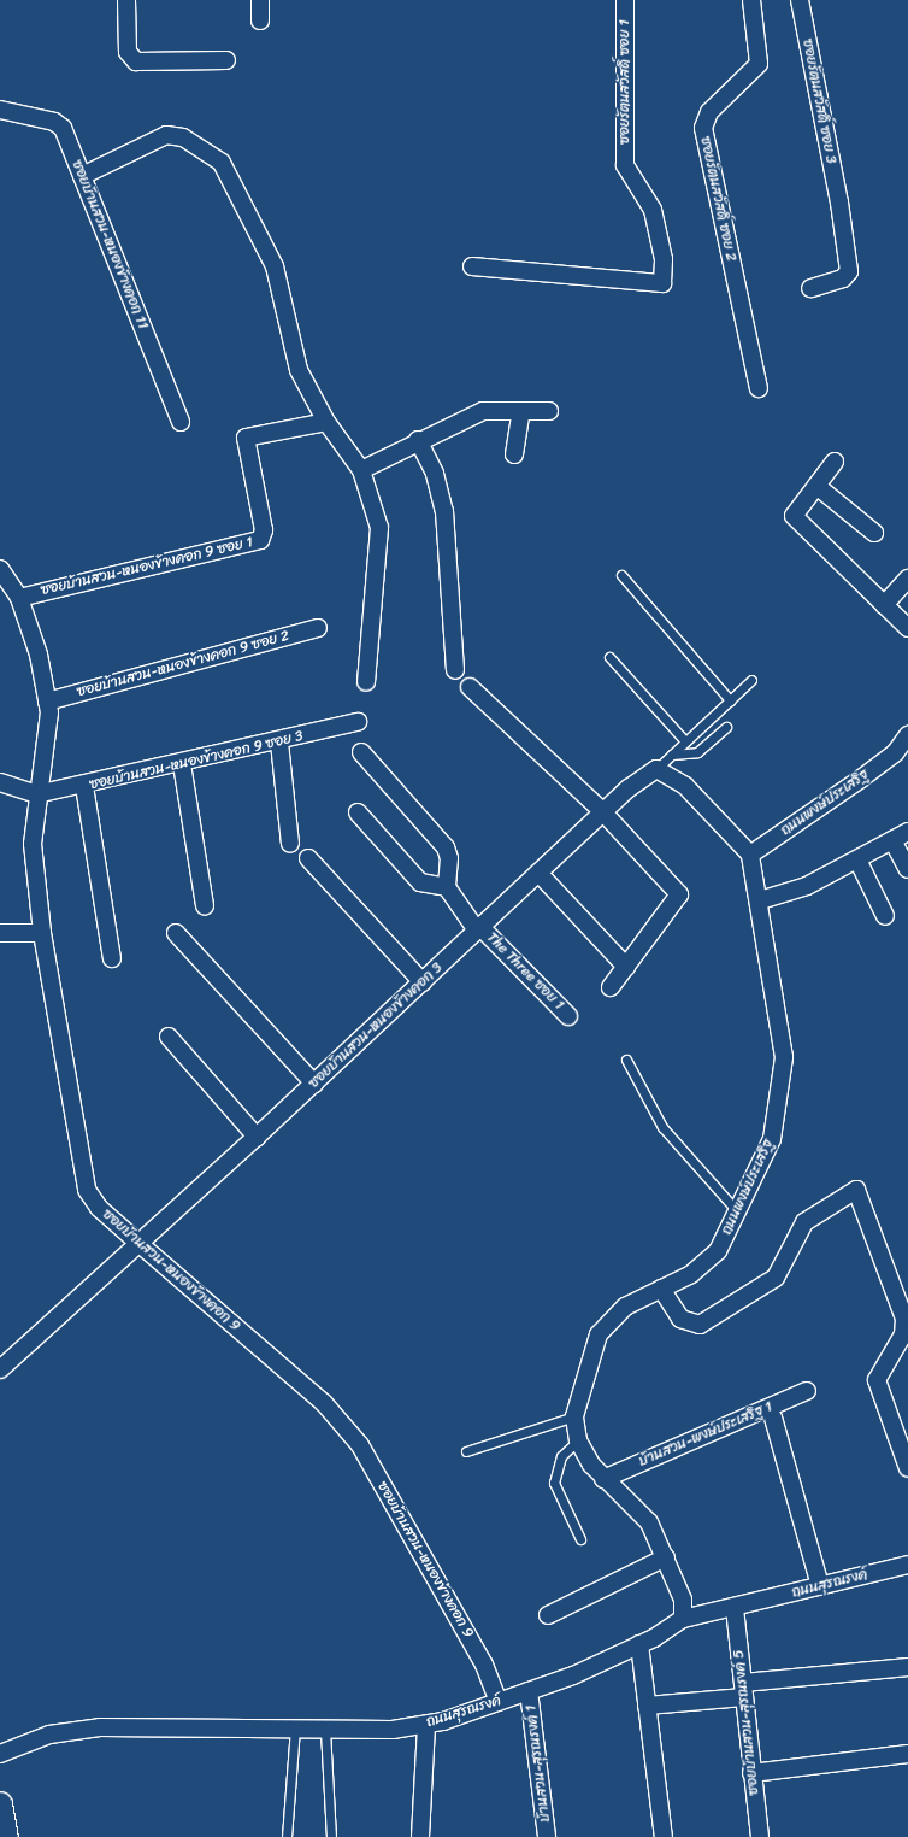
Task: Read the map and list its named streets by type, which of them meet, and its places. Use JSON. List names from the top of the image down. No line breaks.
{"streets":{"street":["ซอยรัตนสวัสดิ์ ซอย 1","ซอยรัตนสวัสดิ์ ซอย 3","ซอยรัตนสวัสดิ์ ซอย 2","ซอยบ้านสวน-หนองข้างคอก 11","ซอยบ้านสวน-หนองข้างคอก 9 ซอย 1","ซอยบ้านสวน-หนองข้างคอก 9 ซอย 2","ซอยบ้านสวน-หนองข้างคอก 9 ซอย 3","ถนนพงษ์ประเสริฐ","The Three ซอย 1","ซอยบ้านสวน-หนองข้างคอก 3","ซอยบ้านสวน-หนองข้างคอก 9","บ้านสวน-พงษ์ประเสริฐ 1","ถนนสุรณรงค์","ซอยบ้านสวน-สุรณรงค์ 5","บ้านสวน-สุรณรงค์ 1"]},"crossings":[["ซอยบ้านสวน-หนองข้างคอก 9 ซอย 1","ซอยบ้านสวน-หนองข้างคอก 9"],["ซอยบ้านสวน-หนองข้างคอก 9 ซอย 2","ซอยบ้านสวน-หนองข้างคอก 9"],["ซอยบ้านสวน-หนองข้างคอก 9 ซอย 3","ซอยบ้านสวน-หนองข้างคอก 9"],["ถนนพงษ์ประเสริฐ","บ้านสวน-พงษ์ประเสริฐ 1"],["ถนนพงษ์ประเสริฐ","ถนนสุรณรงค์"],["The Three ซอย 1","ซอยบ้านสวน-หนองข้างคอก 3"],["ซอยบ้านสวน-หนองข้างคอก 3","ซอยบ้านสวน-หนองข้างคอก 9"],["ซอยบ้านสวน-หนองข้างคอก 9","ถนนสุรณรงค์"],["ถนนสุรณรงค์","ซอยบ้านสวน-สุรณรงค์ 5"],["ถนนสุรณรงค์","บ้านสวน-สุรณรงค์ 1"]]}
